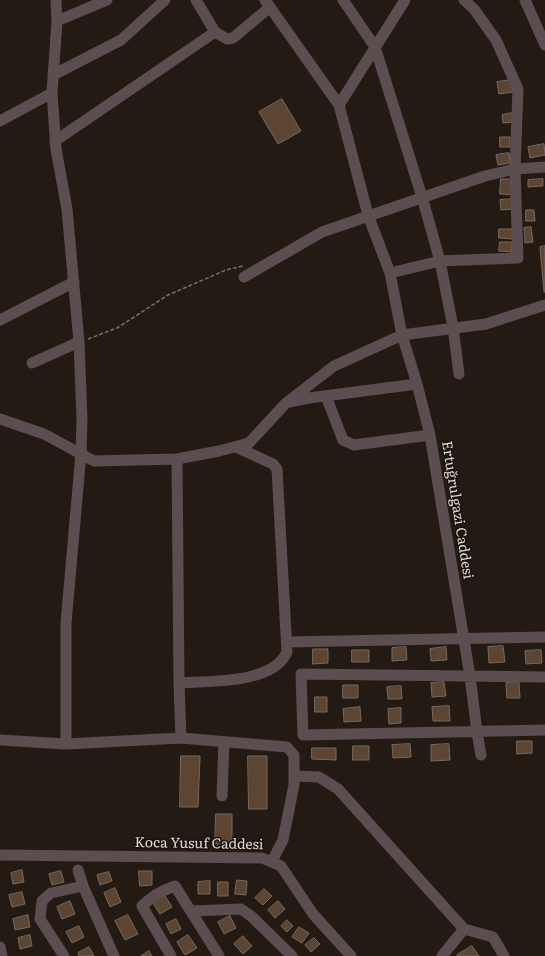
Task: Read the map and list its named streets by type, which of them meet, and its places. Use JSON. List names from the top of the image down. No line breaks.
{"streets":{"street":["Ertuğrulgazi Caddesi","Koca Yusuf Caddesi"]}}
